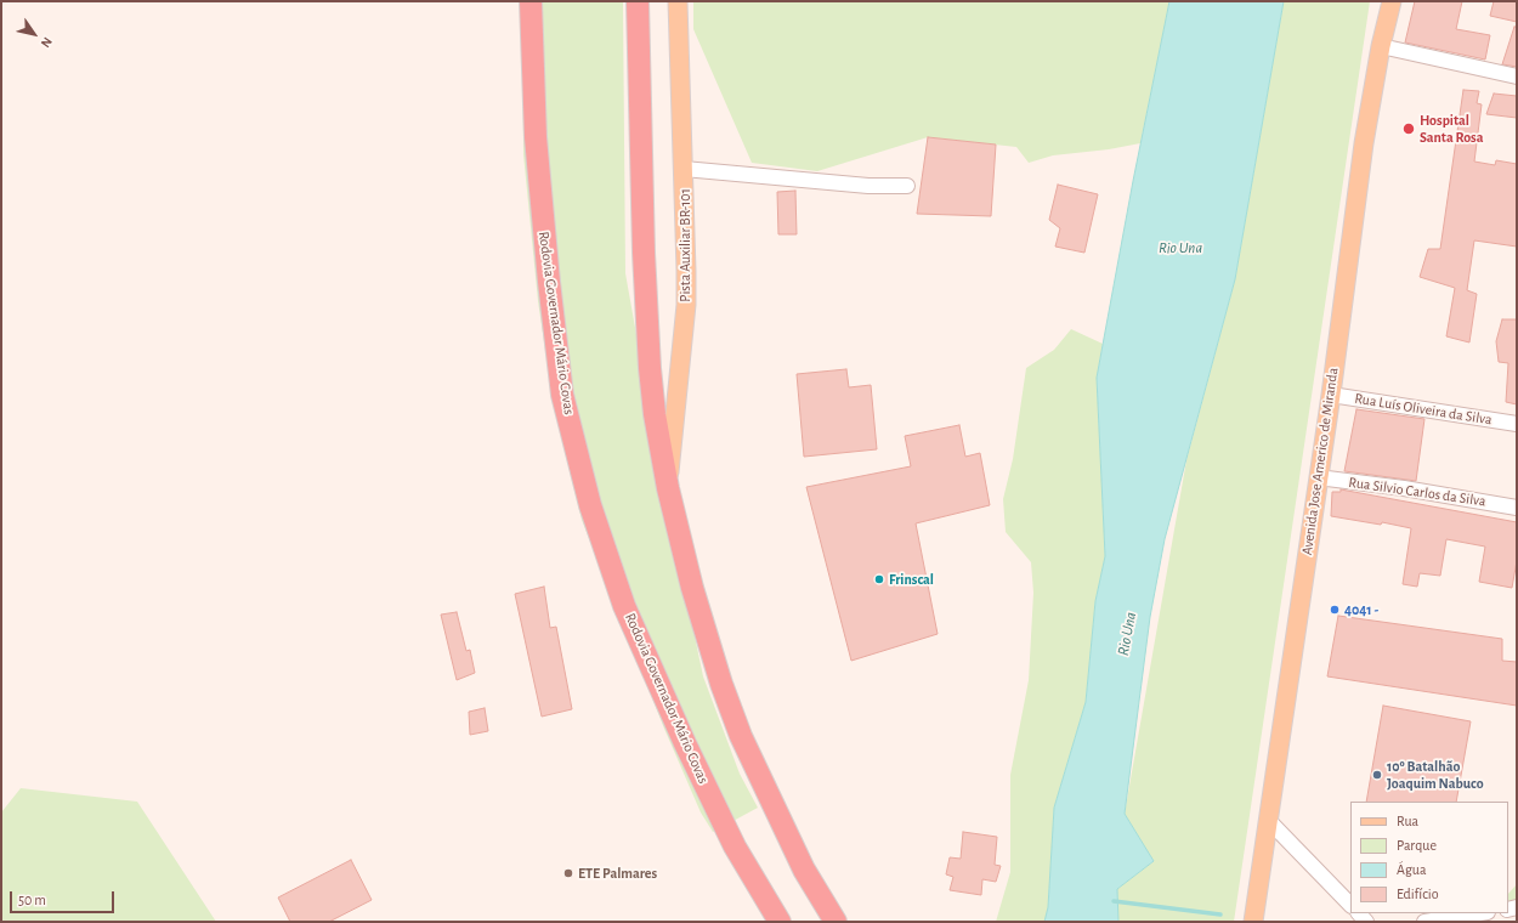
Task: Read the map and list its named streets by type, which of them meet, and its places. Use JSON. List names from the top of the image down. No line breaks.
{"streets":{"highway":["Rodovia Governador Mário Covas"],"main road":["Pista Auxiliar BR-101","Avenida Jose Americo de Miranda"],"street":["Rua Luís Oliveira da Silva","Rua Silvio Carlos da Silva"]},"crossings":[["Rua Luís Oliveira da Silva","Avenida Jose Americo de Miranda"],["Avenida Jose Americo de Miranda","Rua Silvio Carlos da Silva"]],"water":["Rio Una"],"places":["Hospital Santa Rosa","Frinscal","4041 -","10º Batalhão Joaquim Nabuco","ETE Palmares"],"legend":["Rua","Parque","Água","Edifício"],"scale_bar":"50 m","north":"bottom right"}
